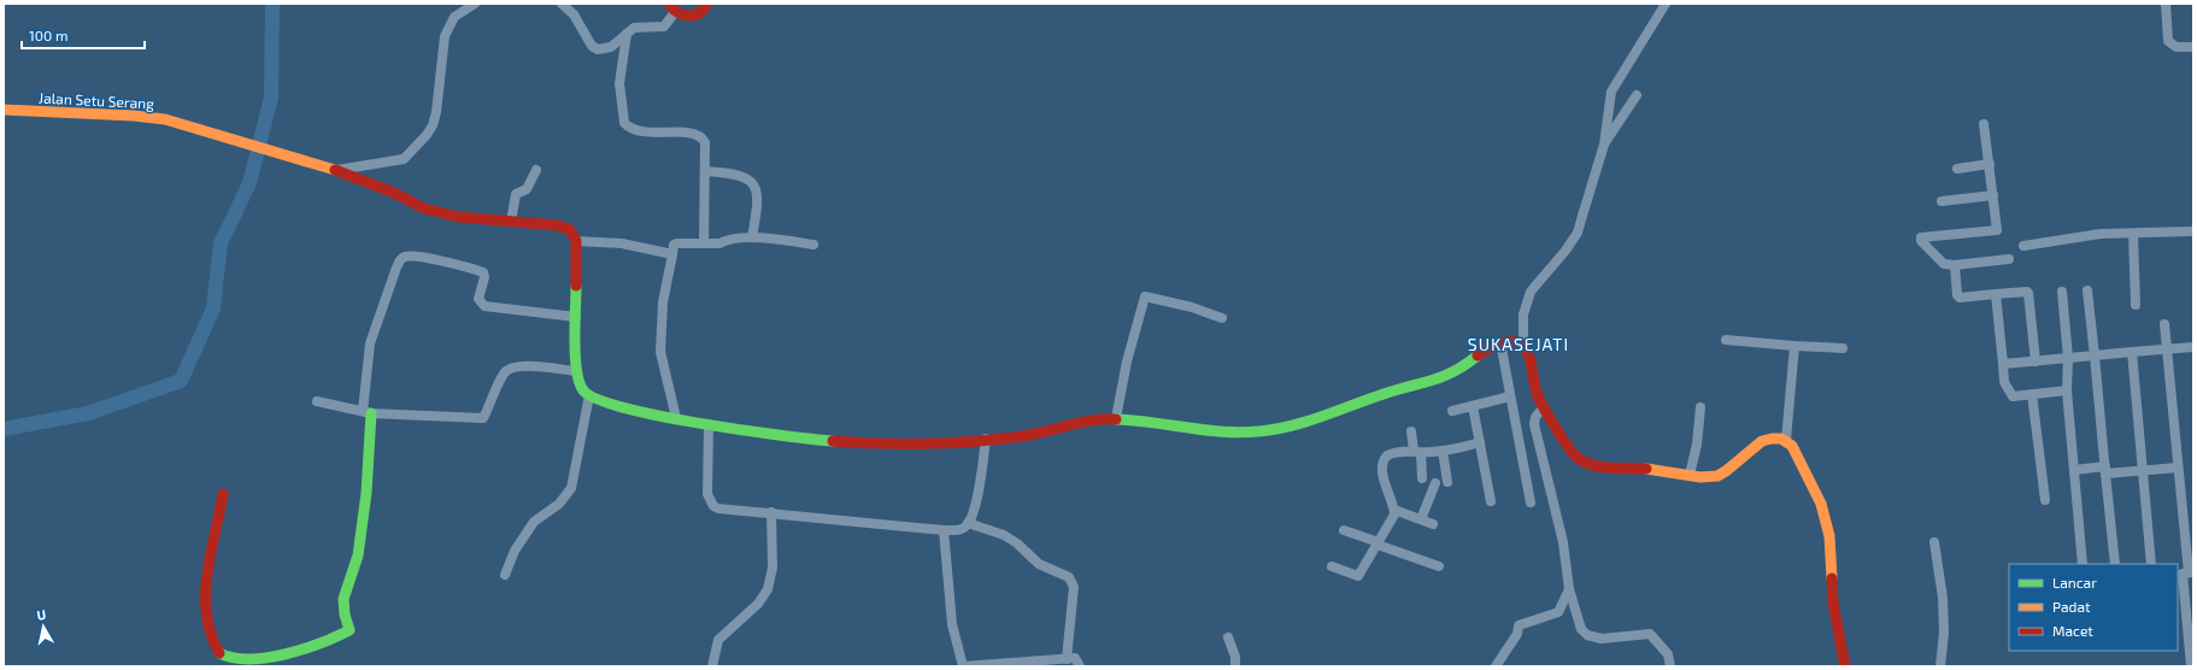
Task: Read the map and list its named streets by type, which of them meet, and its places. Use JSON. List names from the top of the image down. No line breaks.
{"streets":{"street":["Jalan Setu Serang"]},"districts":["SUKASEJATI"],"legend":["Lancar","Padat","Macet"],"scale_bar":"100 m","north":"top"}
